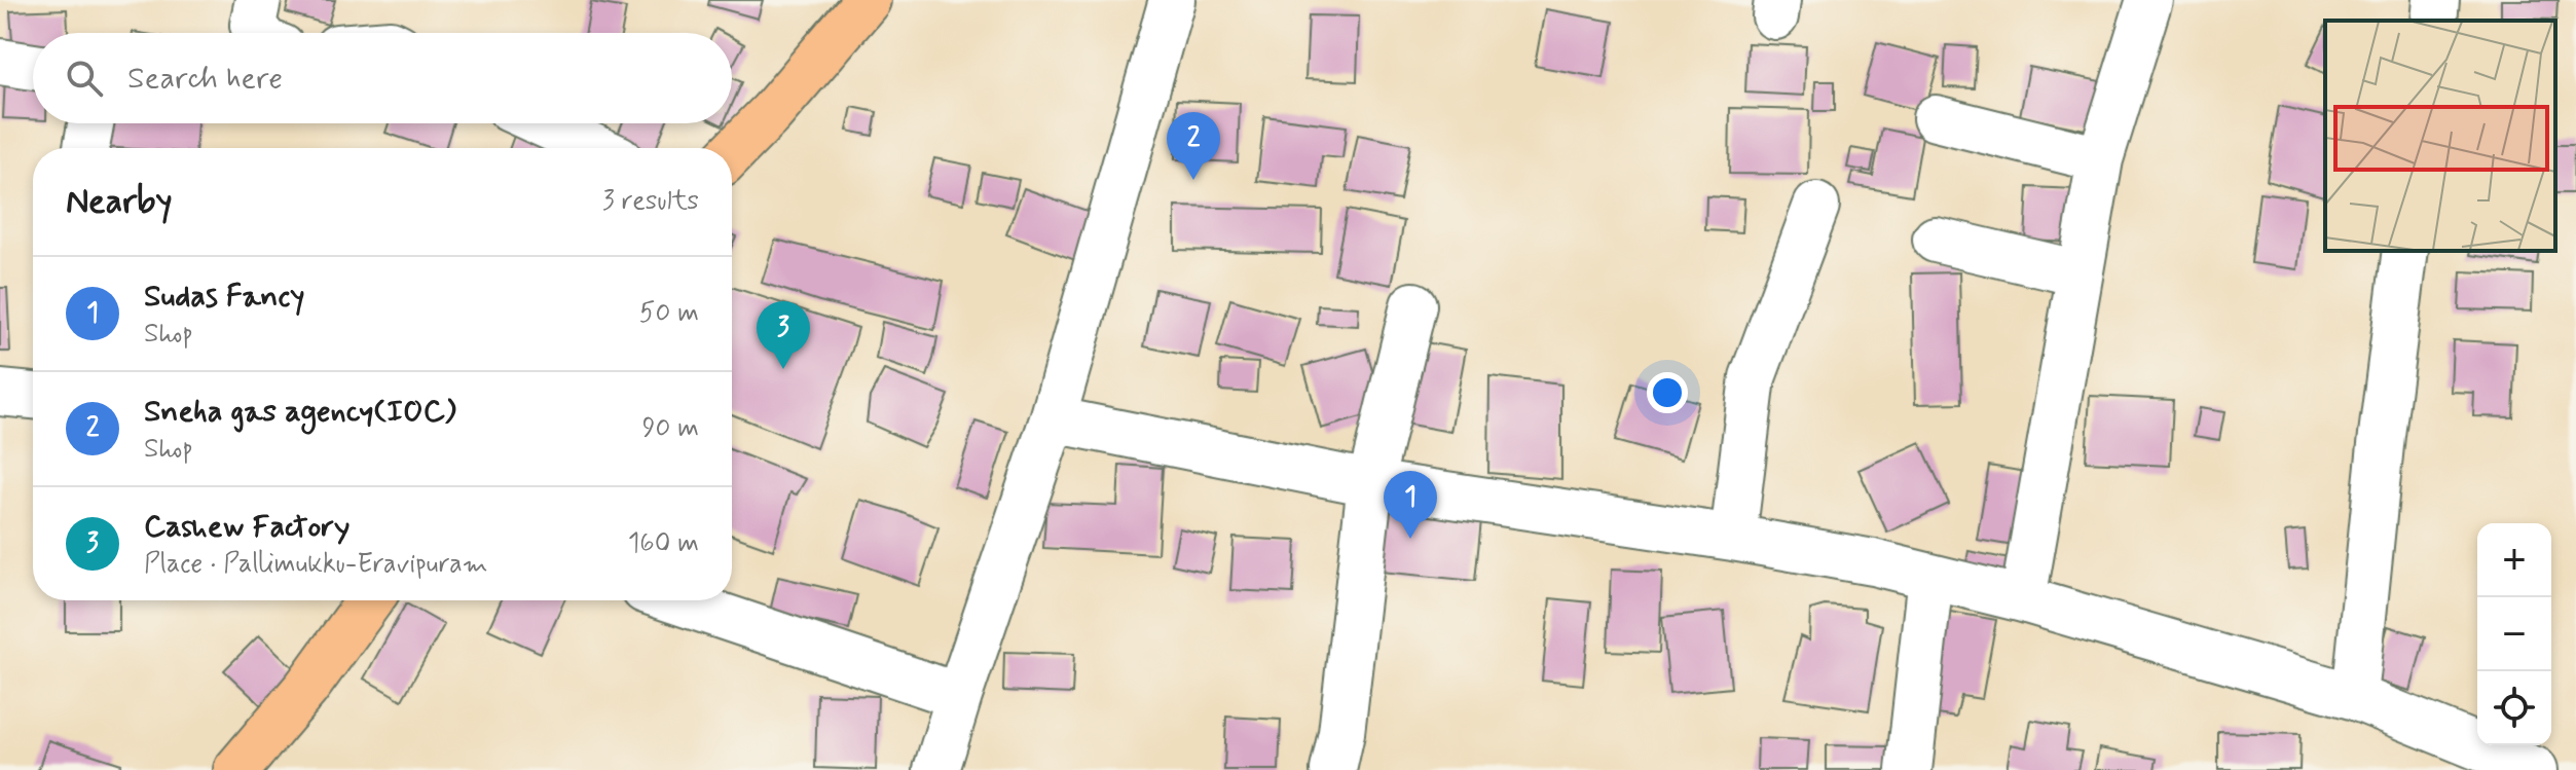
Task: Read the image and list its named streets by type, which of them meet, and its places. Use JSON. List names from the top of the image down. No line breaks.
{"page":{"search":"Search here","pins":["2","3","1"],"heading":["Nearby","3 results"],"list":[{"mark":"1","name":"Sudas Fancy","note":"Shop","value":"50 m"},{"mark":"2","name":"Sneha gas agency(IOC)","note":"Shop","value":"90 m"},{"mark":"3","name":"Cashew Factory","note":"Place · Pallimukku-Eravipuram","value":"160 m"}],"map_buttons":["+","−"]}}
